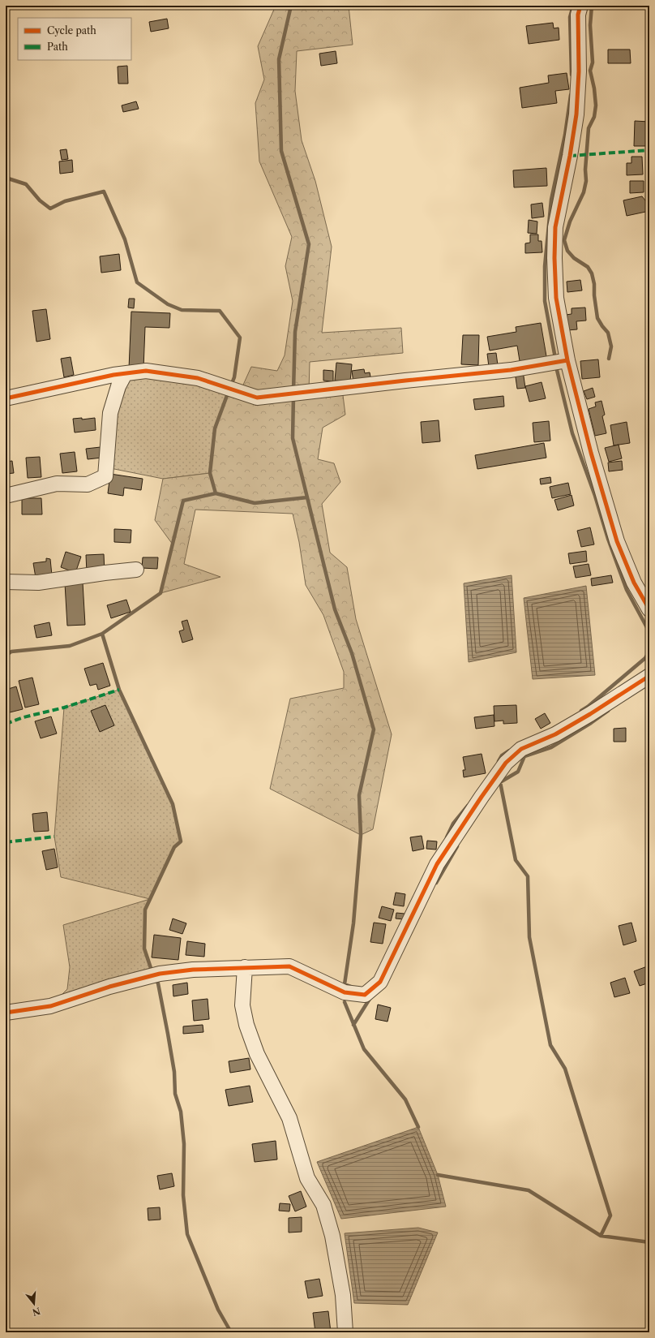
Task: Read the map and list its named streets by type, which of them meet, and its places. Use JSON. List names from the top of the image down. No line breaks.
{"legend":["Cycle path","Path"],"north":"bottom"}
